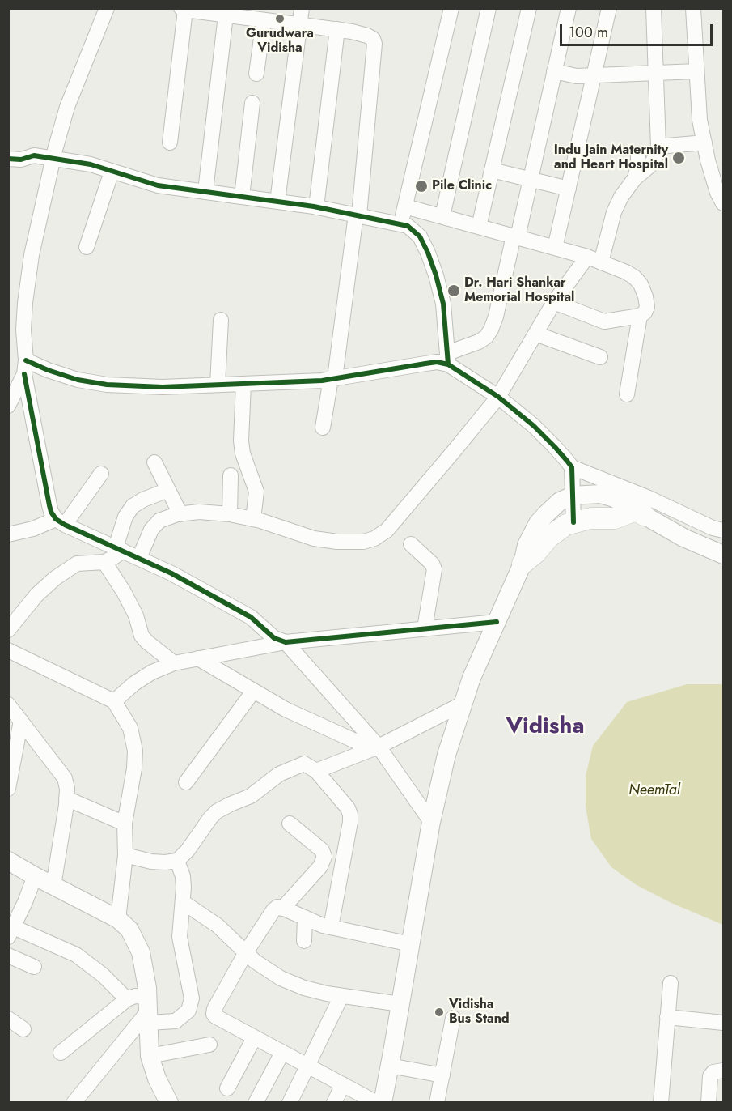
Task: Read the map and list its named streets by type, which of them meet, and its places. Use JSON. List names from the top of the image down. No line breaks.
{"districts":["Vidisha"],"water":["NeemTal"],"places":["Gurudwara Vidisha","Indu Jain Maternity and Heart Hospital","Pile Clinic","Dr. Hari Shankar Memorial Hospital","Vidisha Bus Stand"],"scale_bar":"100 m"}
